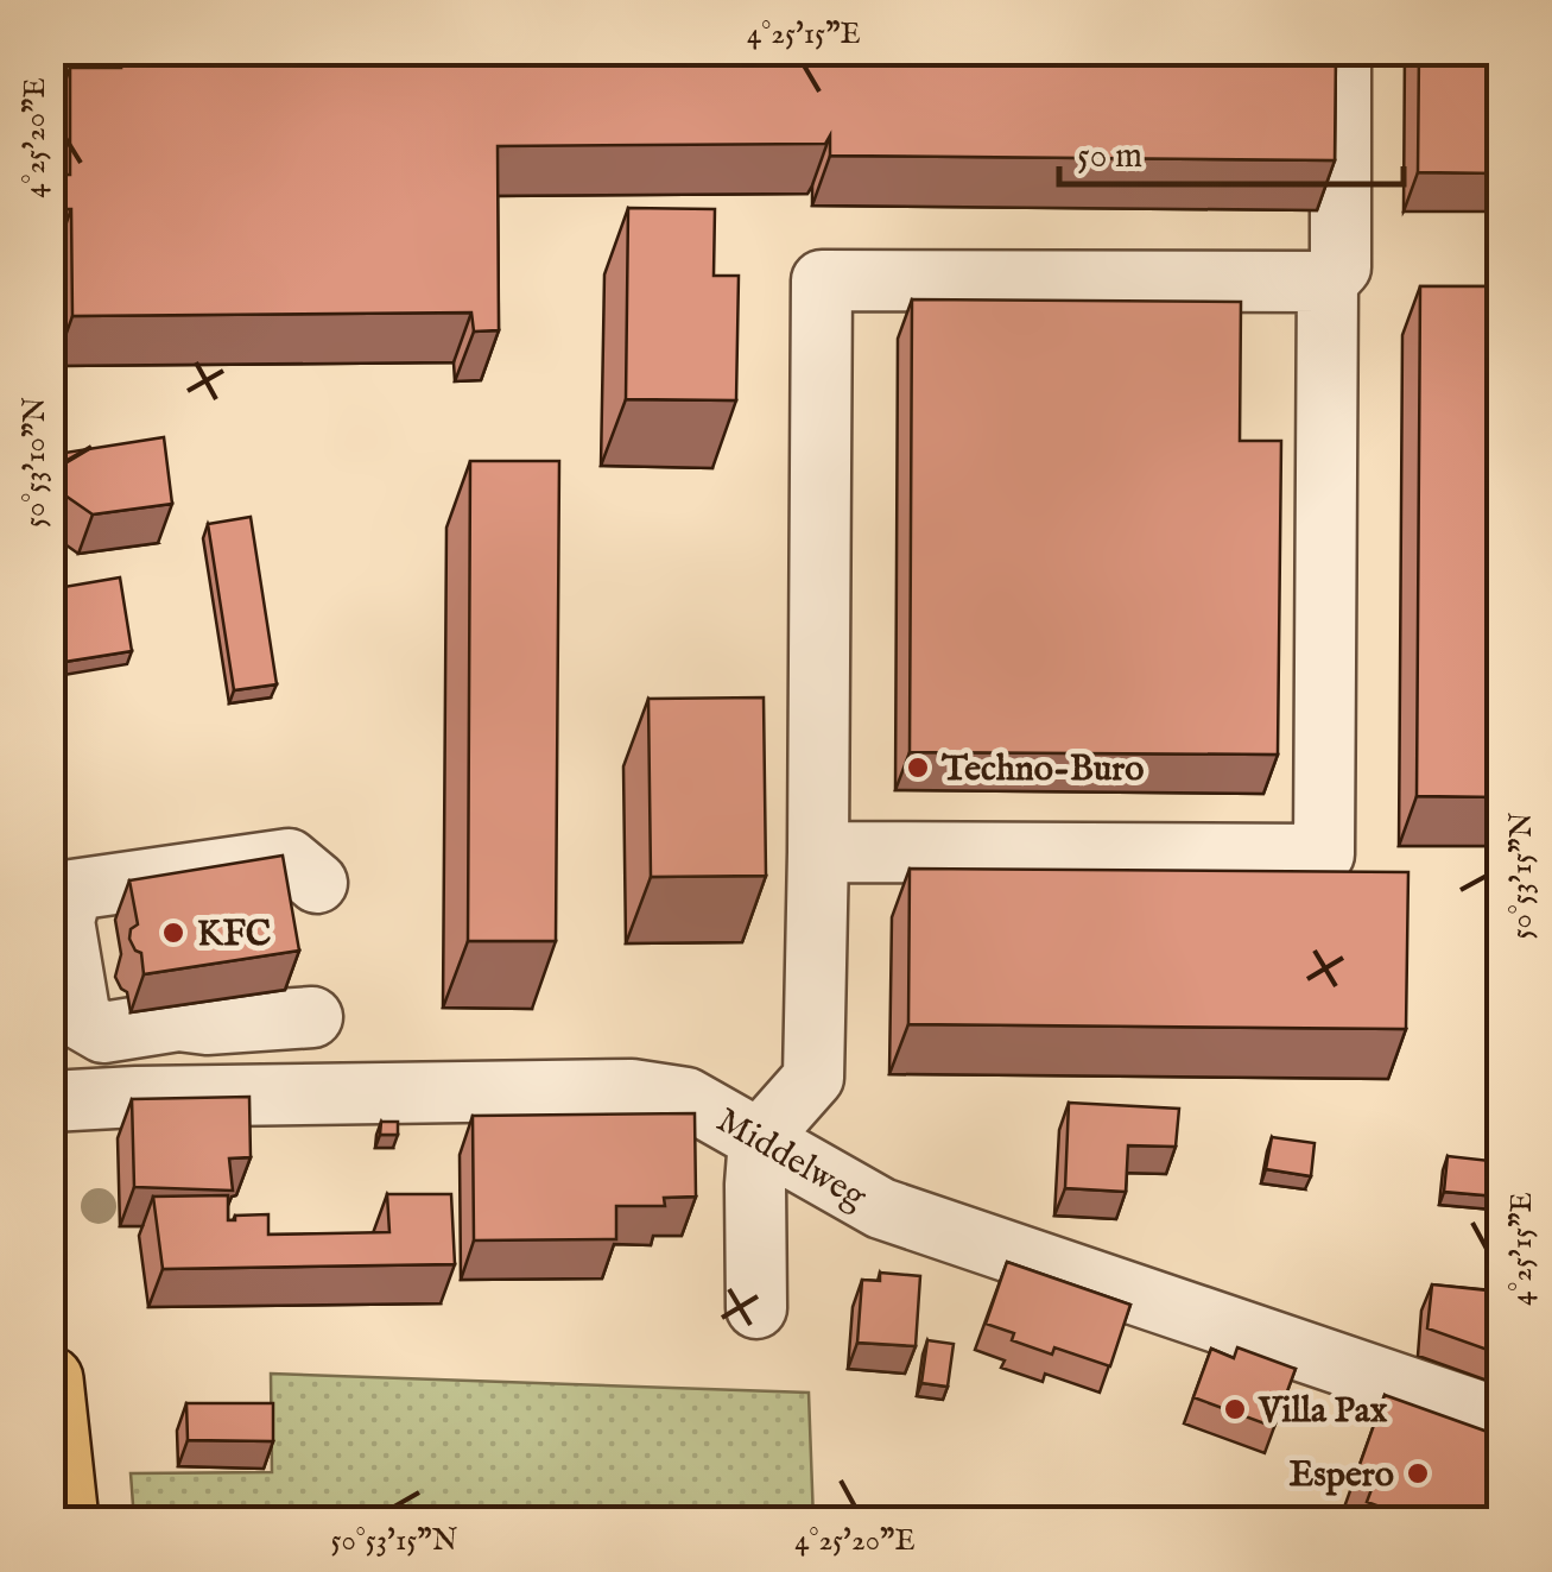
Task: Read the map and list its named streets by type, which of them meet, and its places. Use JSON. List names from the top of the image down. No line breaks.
{"streets":{"street":["Middelweg"]},"places":["Techno-Buro","KFC","Villa Pax","Espero"],"scale_bar":"50 m","coordinates":["4°25'15\"E","4°25'20\"E","50°53'10\"N","50°53'15\"N"]}
